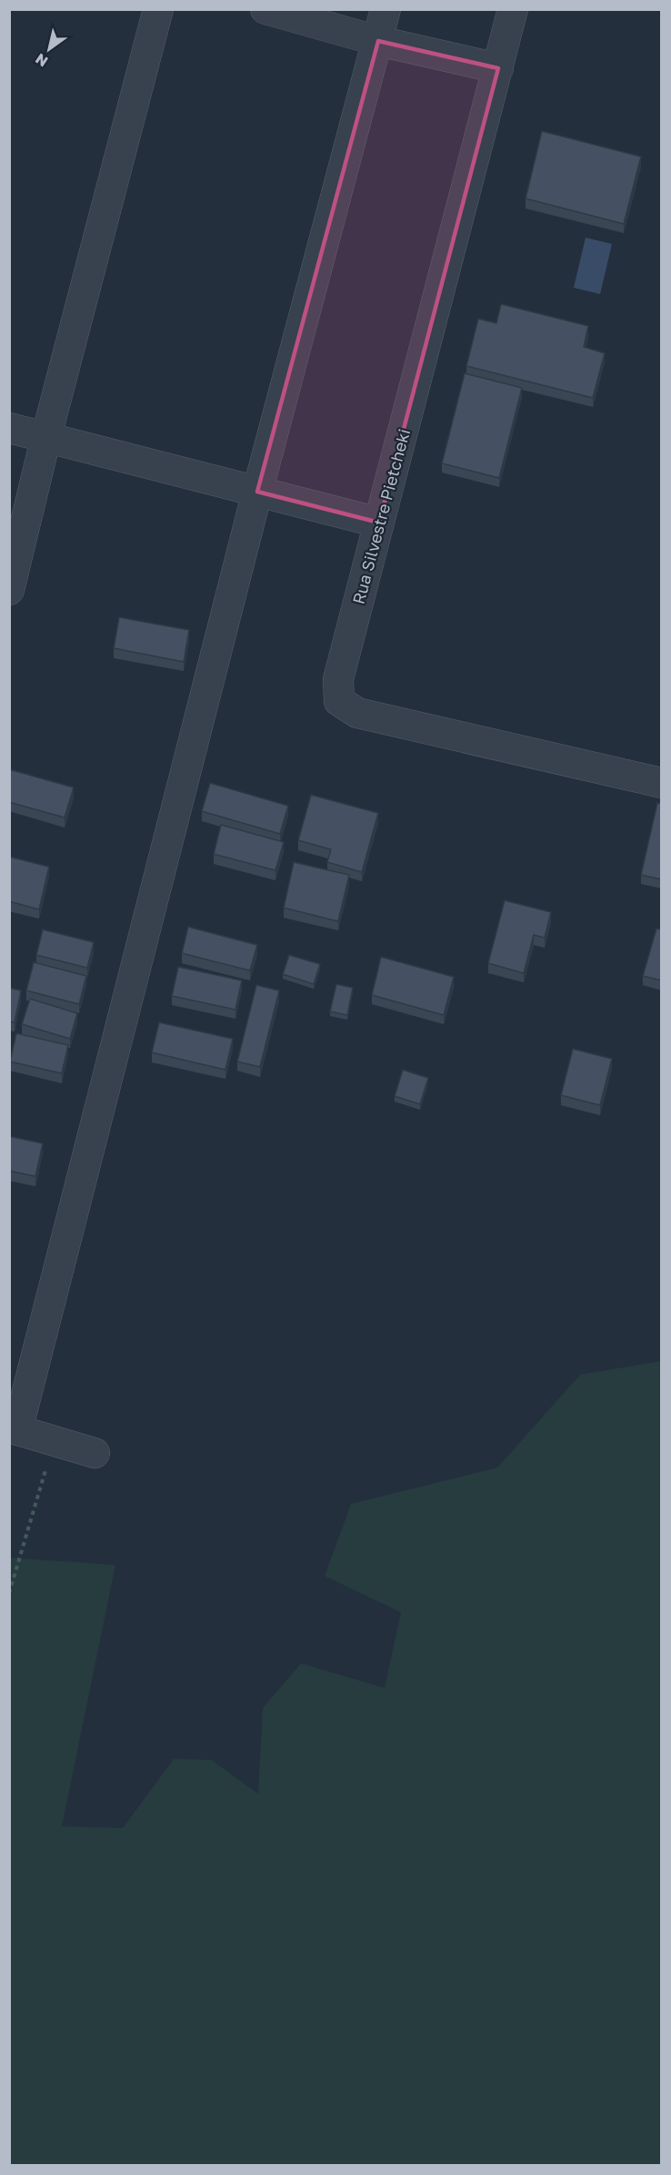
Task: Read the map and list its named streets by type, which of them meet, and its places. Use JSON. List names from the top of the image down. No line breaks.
{"streets":{"street":["Rua Silvestre Pietcheki"]},"north":"bottom left"}
